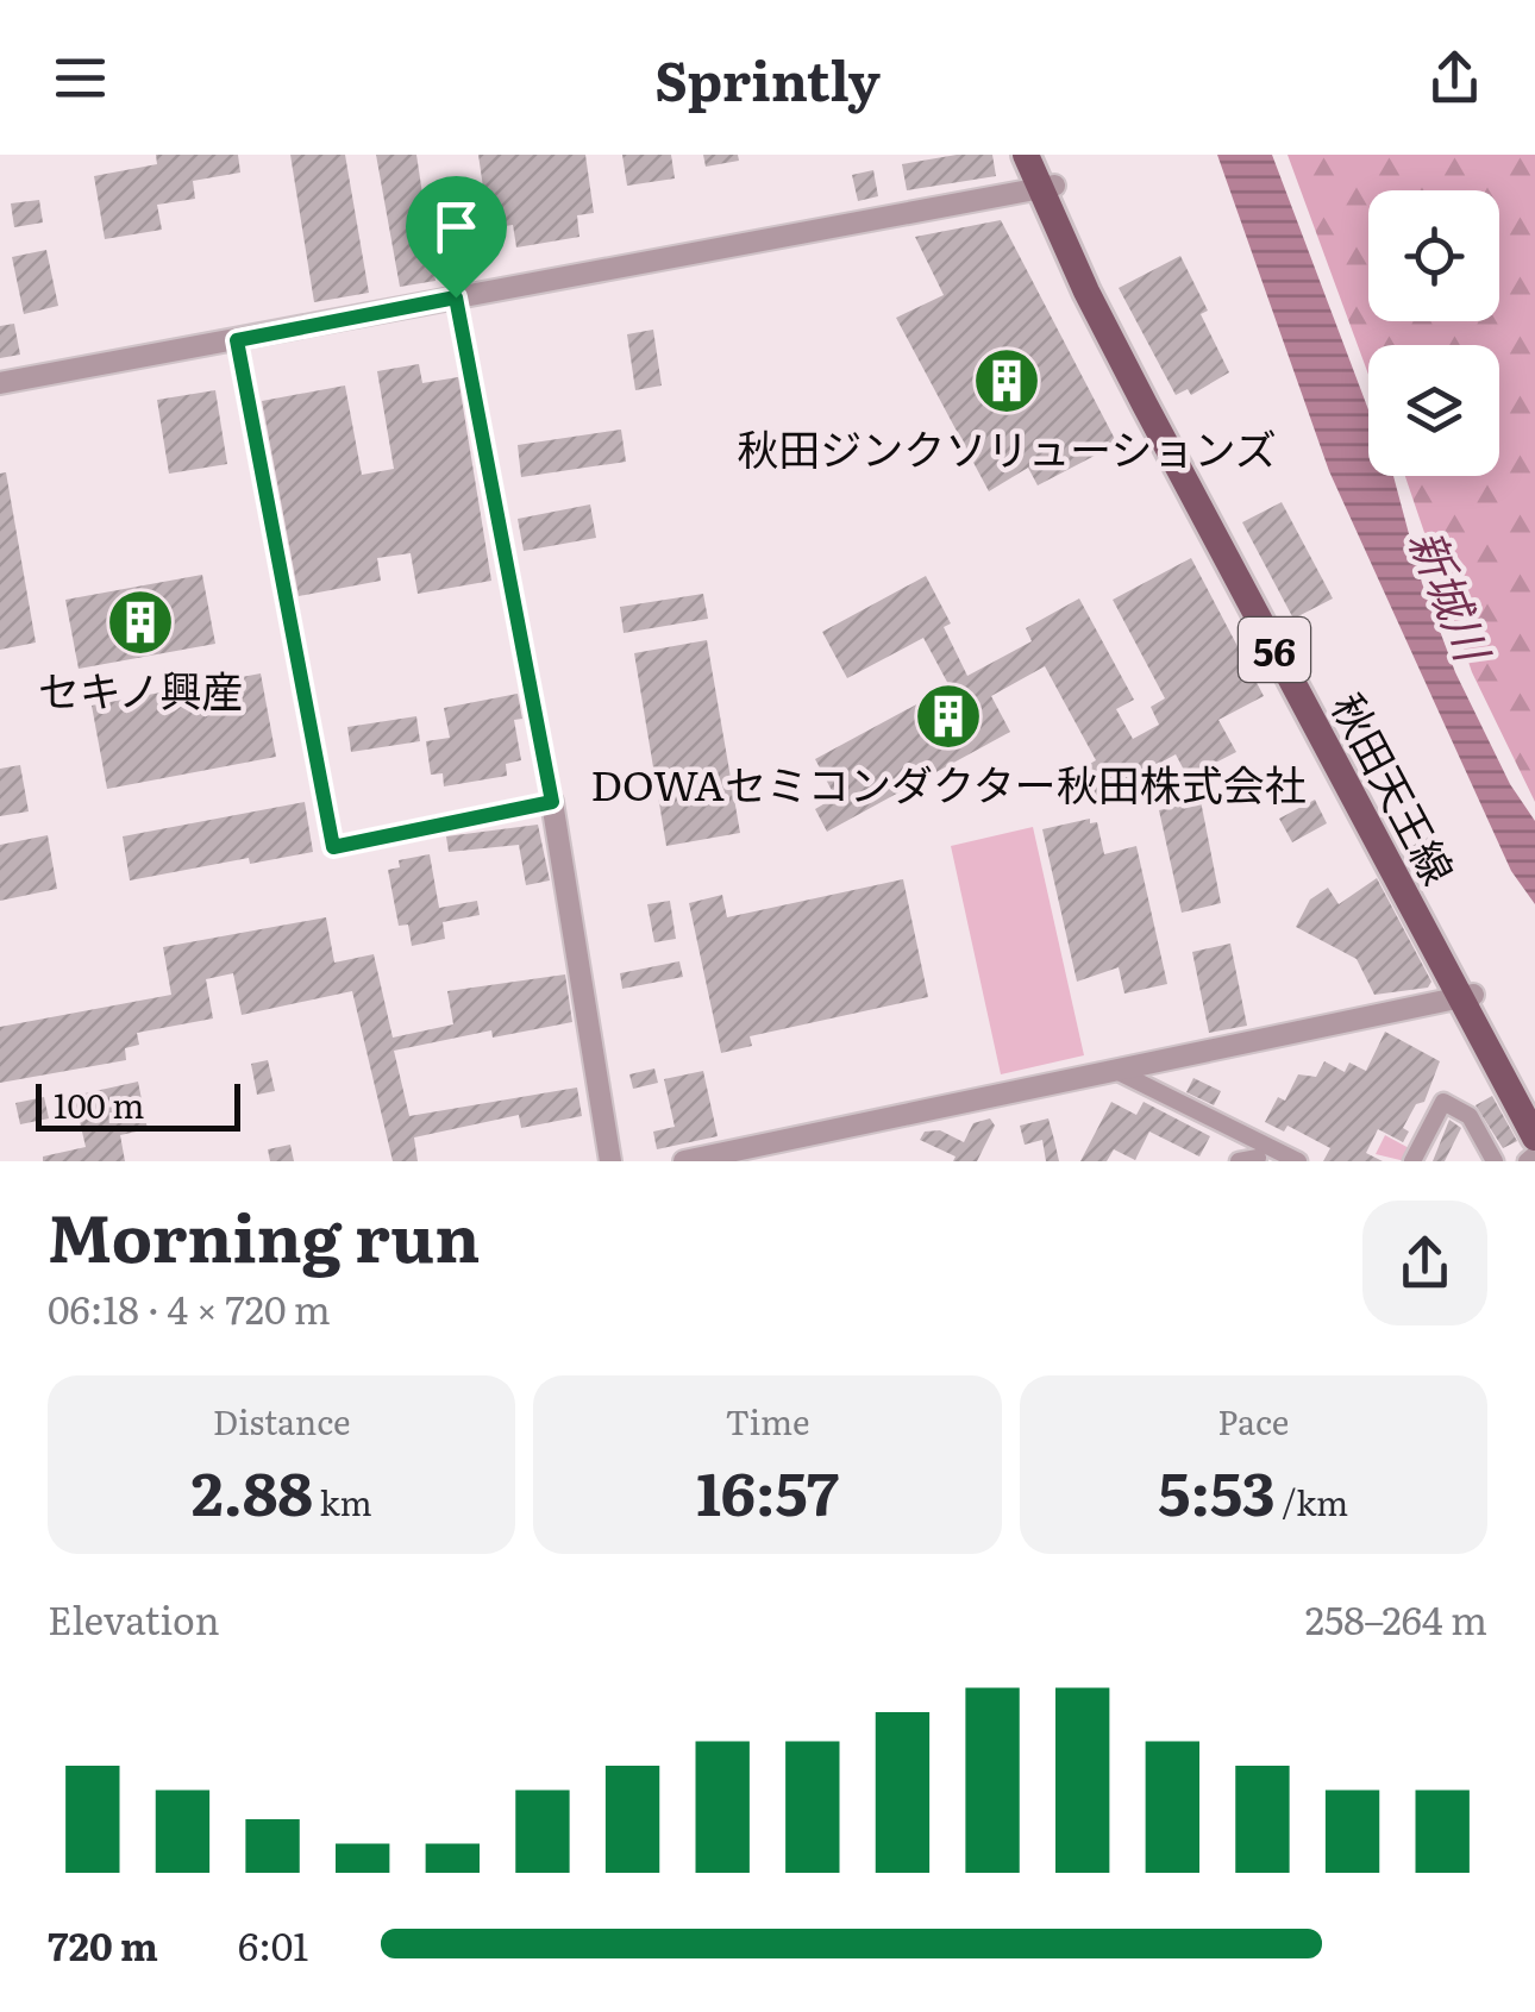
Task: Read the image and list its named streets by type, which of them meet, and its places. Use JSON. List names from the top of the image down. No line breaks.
{"streets":{"main road":["56","秋田天王線"]},"water":["新城川"],"places":{"building":["秋田ジンクソリューションズ","セキノ興産","DOWAセミコンダクター秋田株式会社"]},"scale_bar":"100 m","page":{"header":"Sprintly","scale":"100 m","heading":["Morning run","06:18 · 4 × 720 m"],"stats":[["Distance","2.88 km"],["Time","16:57"],["Pace","5:53 /km"]],"chart":["Elevation","258–264 m"],"list":[{"name":"720 m","note":"6:01"}]}}
